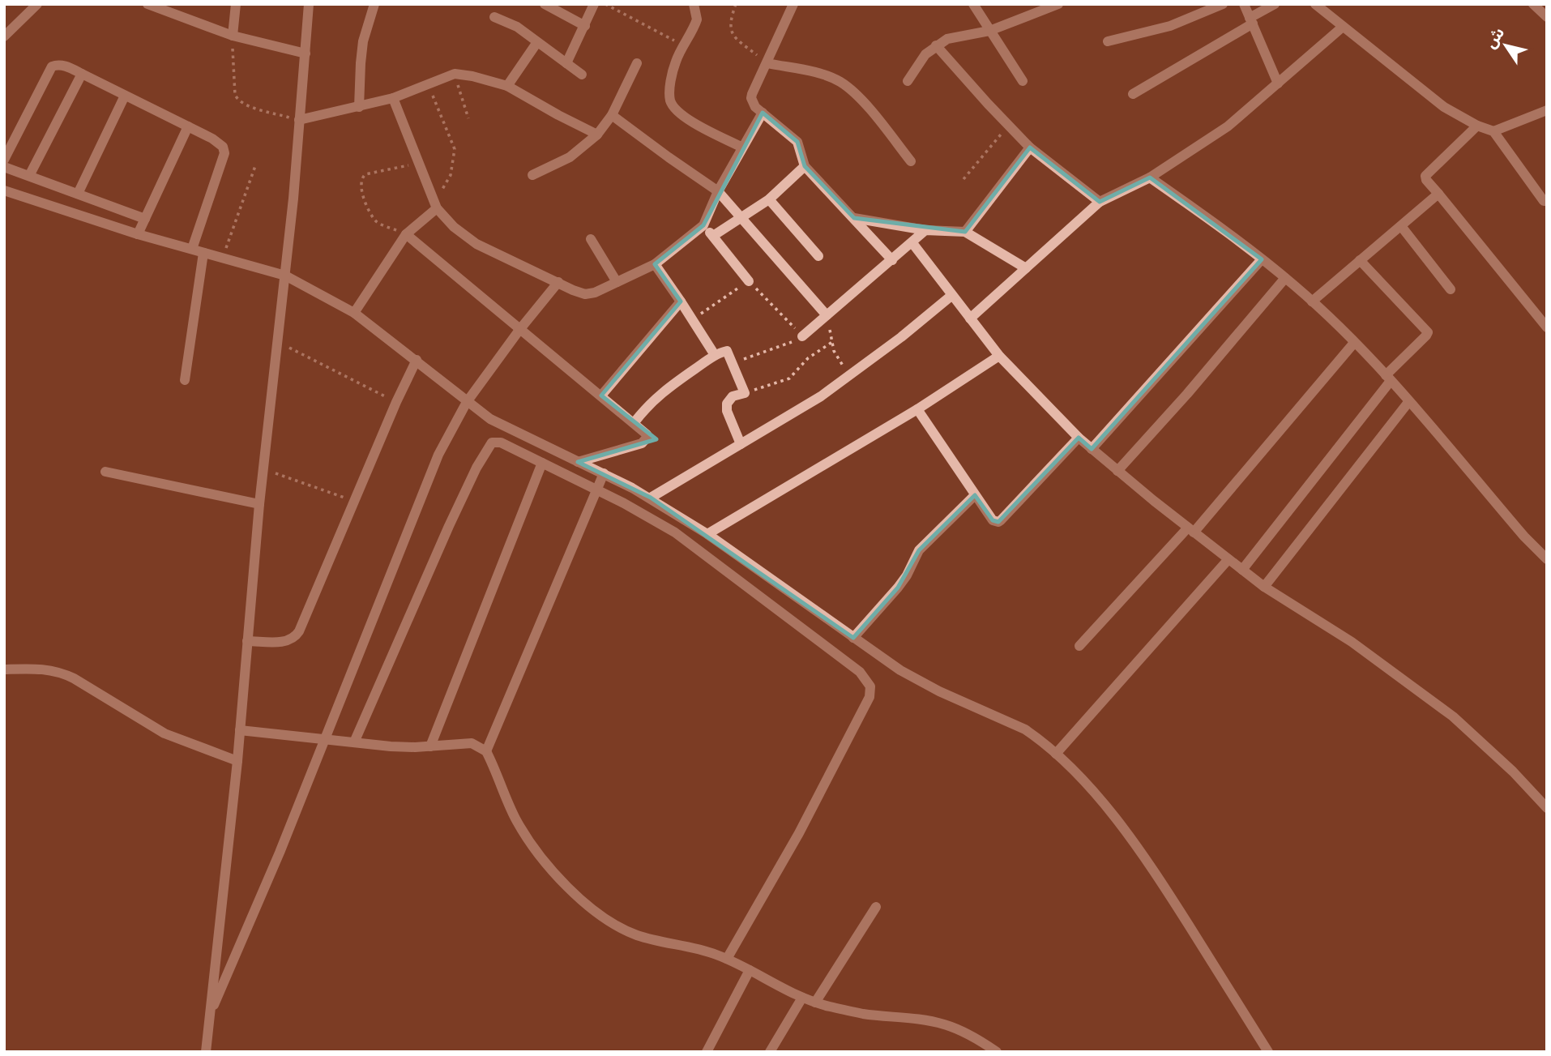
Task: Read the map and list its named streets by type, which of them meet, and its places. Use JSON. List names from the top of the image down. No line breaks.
{"north":"top left"}
